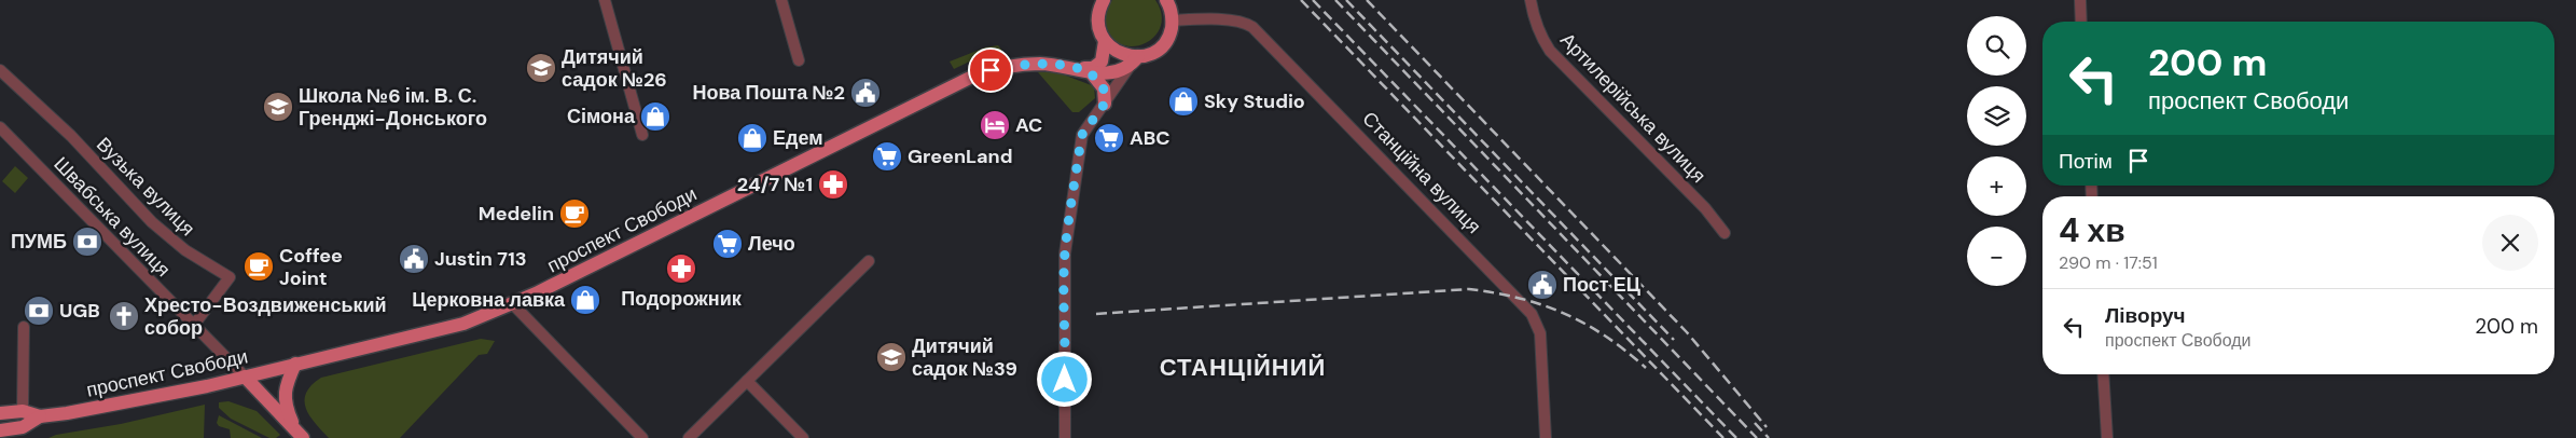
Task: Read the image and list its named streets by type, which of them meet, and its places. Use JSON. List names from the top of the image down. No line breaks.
{"streets":{"main road":["проспект Свободи"],"street":["Артилерійська вулиця","Станційна вулиця","Вузька вулиця","Швабська вулиця"]},"crossings":[["Вузька вулиця","Швабська вулиця"],["Швабська вулиця","проспект Свободи"]],"districts":["СТАНЦІЙНИЙ"],"places":{"school or university":["Дитячий садок №26","Школа №6 ім. В. С. Гренджі-Донського","Дитячий садок №39"],"public building":["Нова Пошта №2","Justin 713","Пост ЕЦ"],"shop":["Sky Studio","Сімона","Едем","Церковна лавка"],"hotel":["AC"],"supermarket":["ABC","GreenLand","Лечо"],"pharmacy":["24/7 №1","Подорожник"],"cafe":["Medelin","Coffee Joint"],"bank":["ПУМБ","UGB"],"church":["Хресто-Воздвиженський собор"]},"page":{"map_buttons":["+","−"],"turn":["200 m","проспект Свободи"],"then":"Потім","heading":["4 хв","290 m · 17:51"],"list":[{"name":"Ліворуч","note":"проспект Свободи","value":"200 m"}]}}
